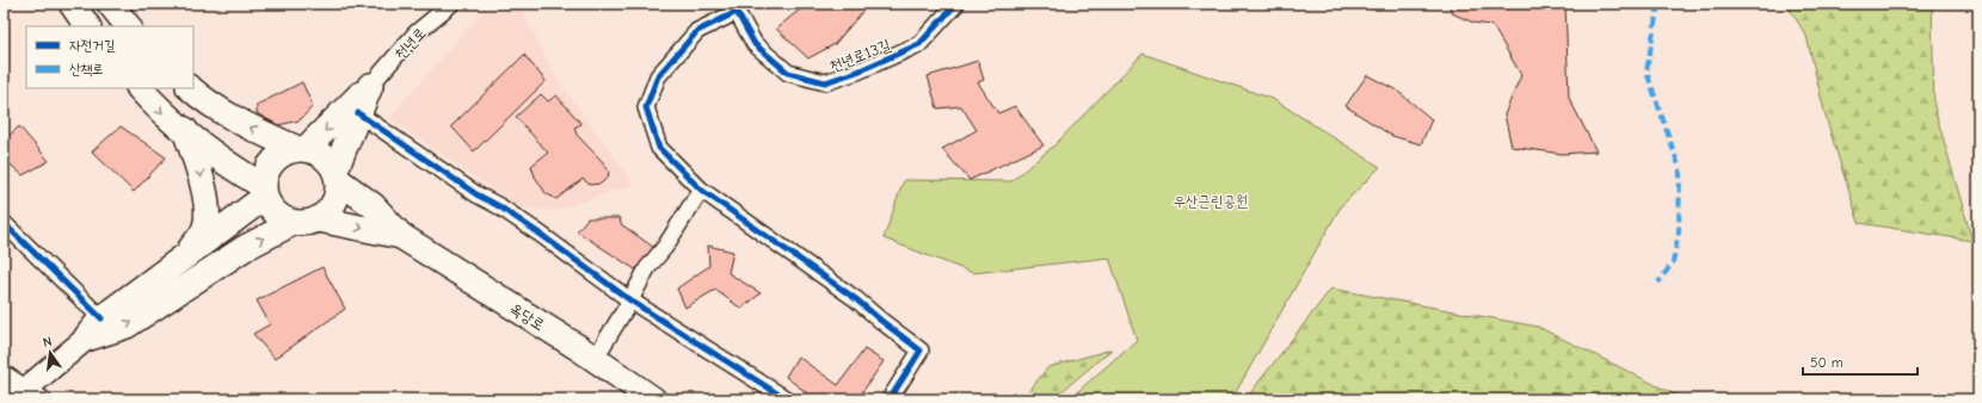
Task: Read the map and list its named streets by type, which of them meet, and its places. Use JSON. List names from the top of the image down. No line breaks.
{"streets":{"main road":["옥당로"],"street":["천년로","천년로13길"]},"parks":["우산근린공원"],"legend":["자전거길","산책로"],"scale_bar":"50 m","north":"top"}
